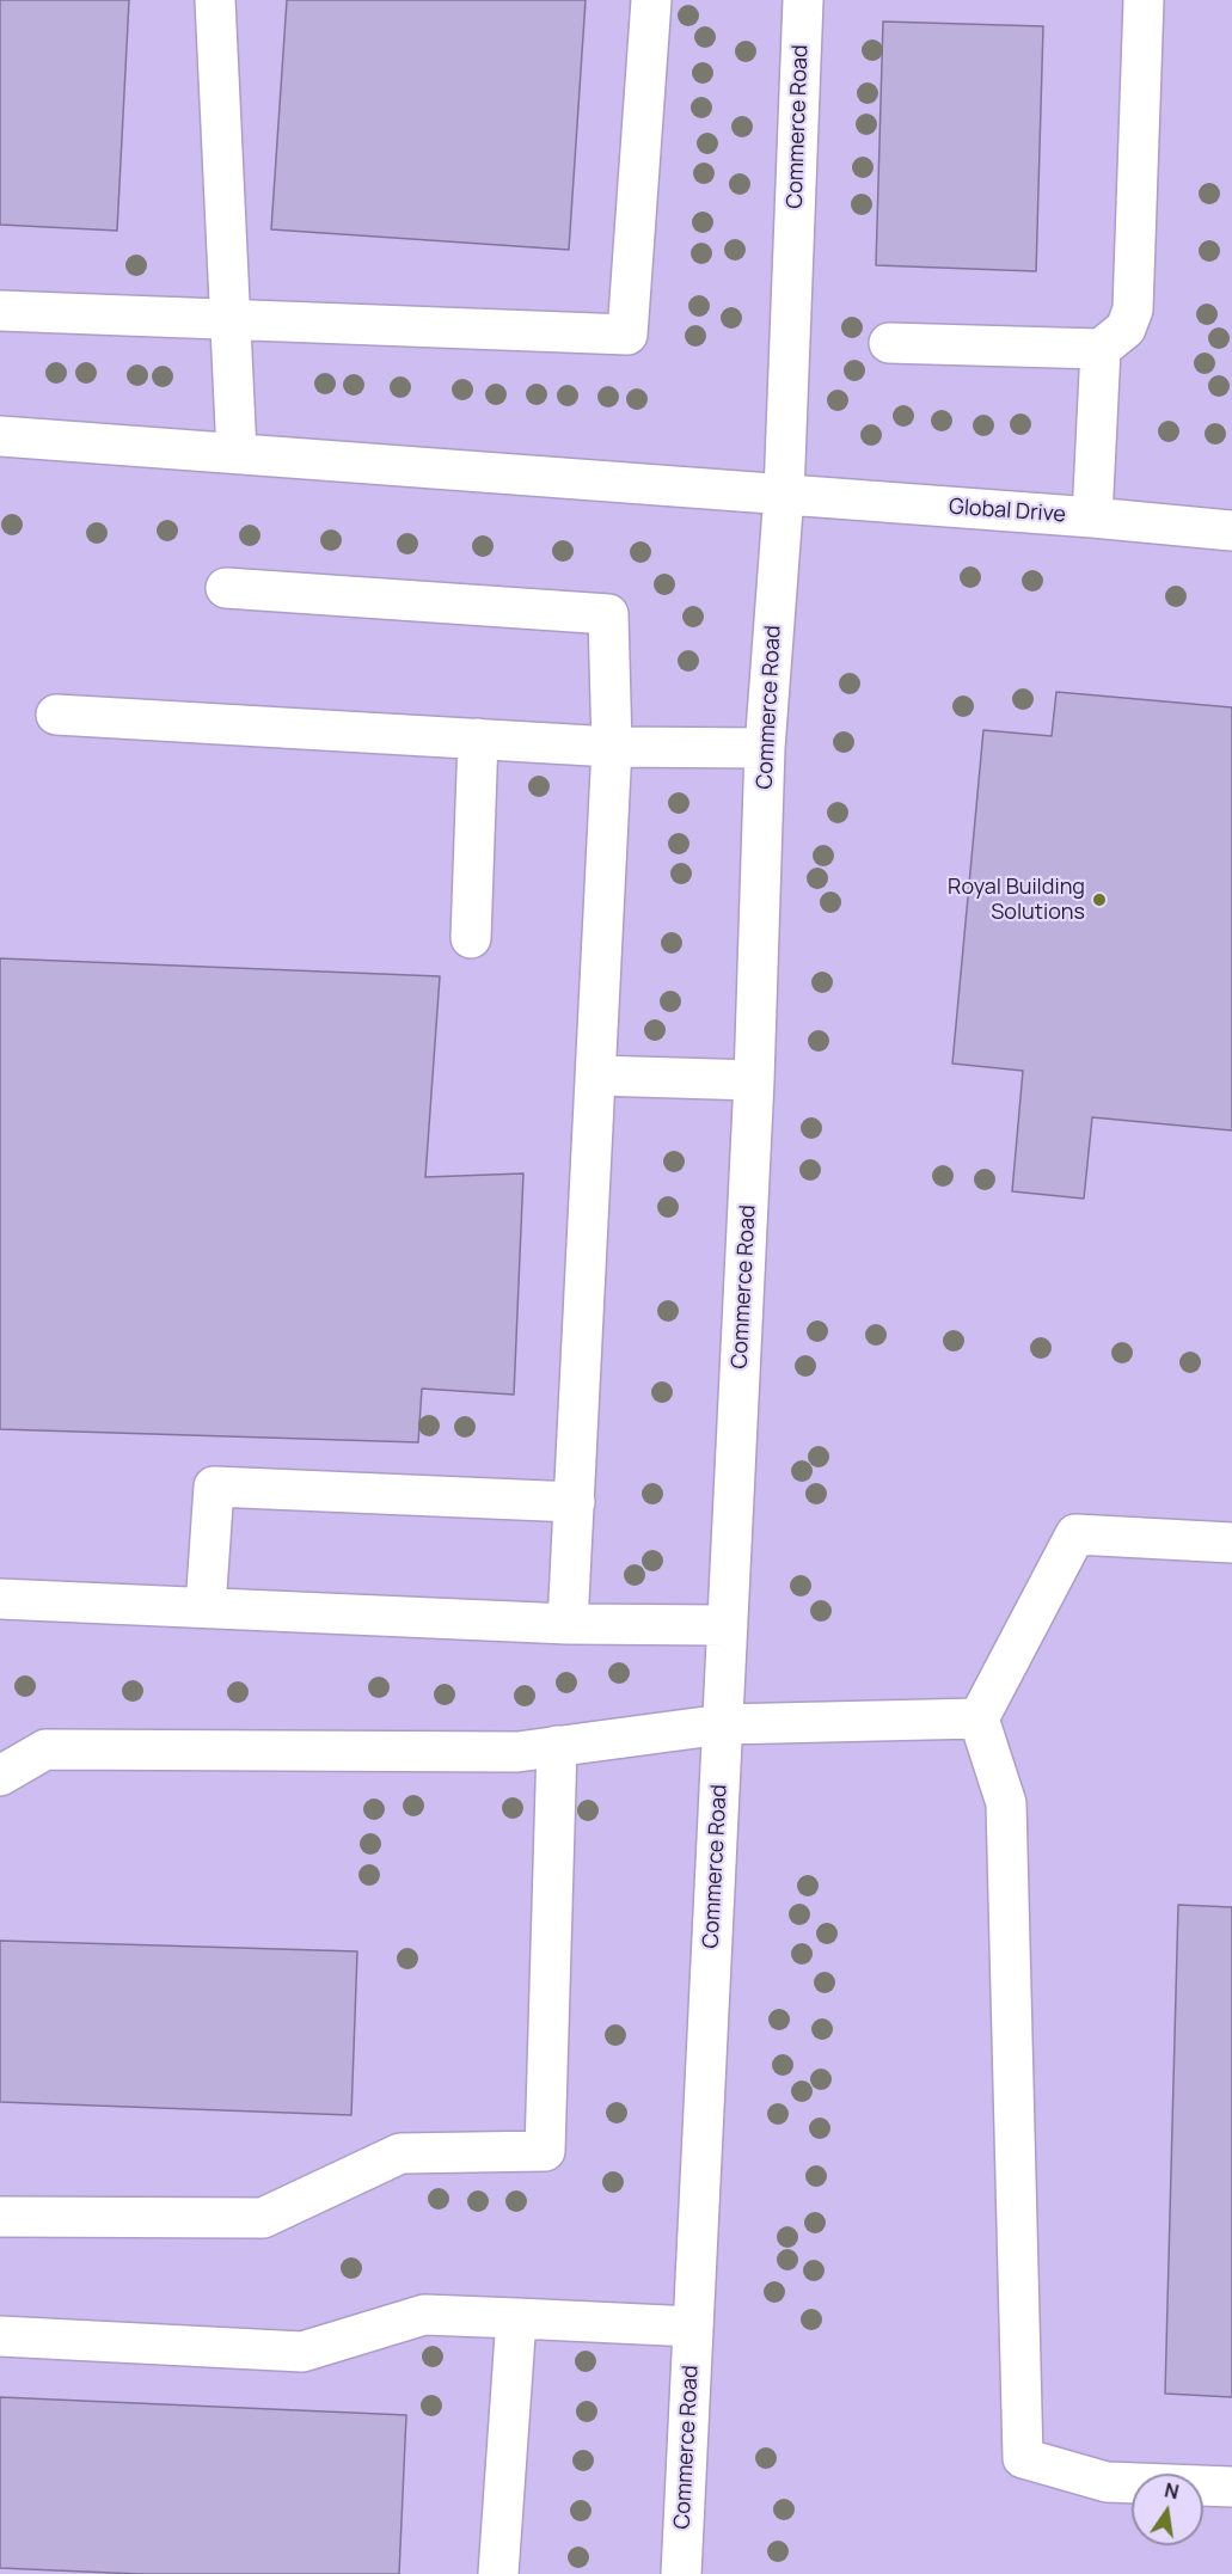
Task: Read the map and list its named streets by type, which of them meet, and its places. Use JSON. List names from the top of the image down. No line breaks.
{"streets":{"street":["Commerce Road","Global Drive"]},"crossings":[["Commerce Road","Global Drive"]],"places":["Royal Building Solutions"],"north":"top"}
